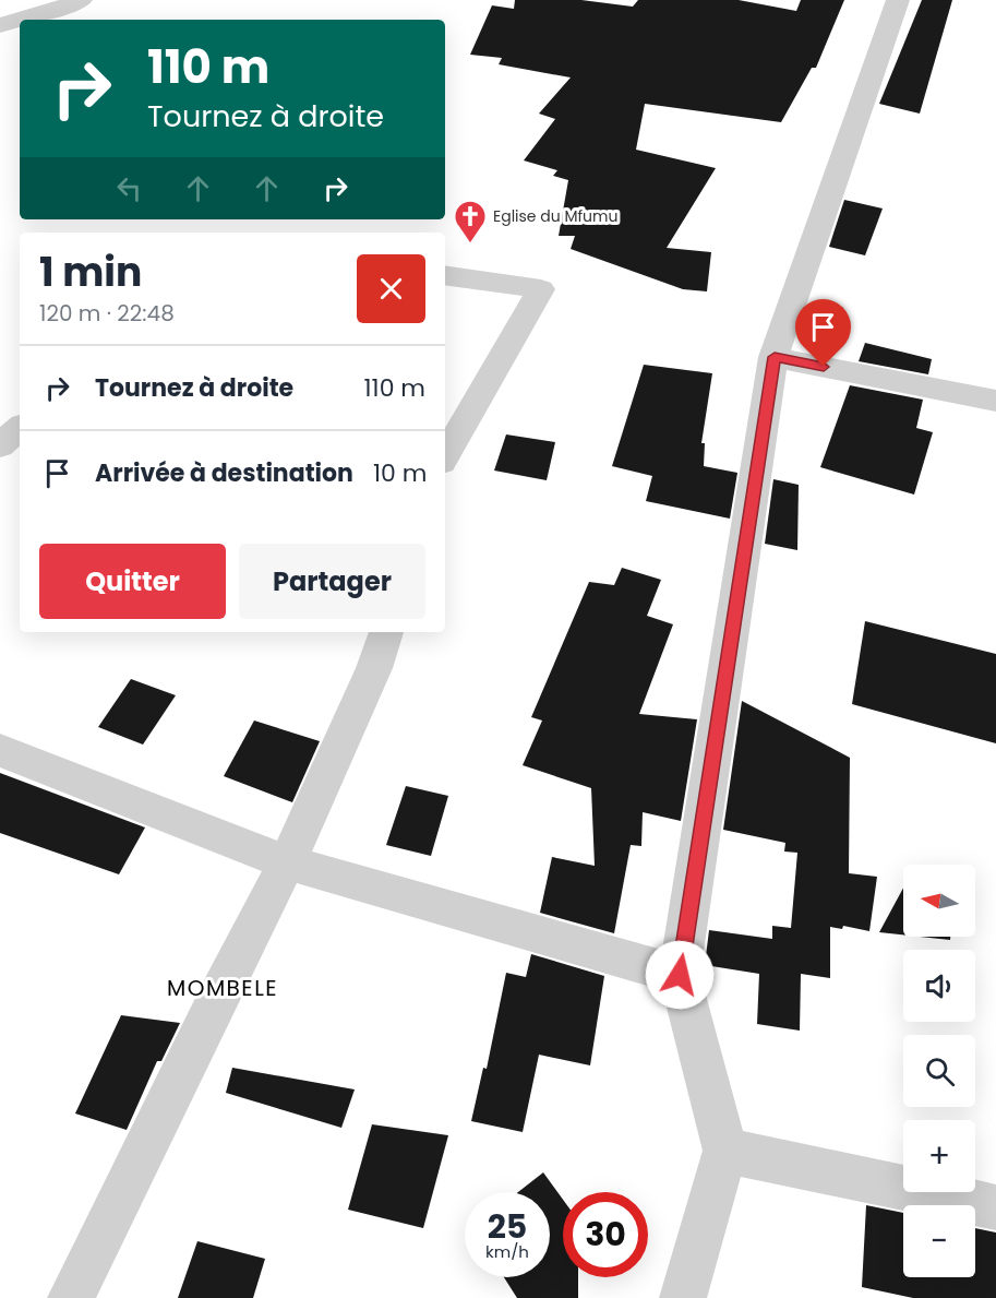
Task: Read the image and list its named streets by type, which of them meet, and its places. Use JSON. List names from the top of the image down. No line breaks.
{"districts":["MOMBELE"],"places":{"church":["Eglise du Mfumu"]},"north":"left","page":{"turn":["110 m","Tournez à droite"],"heading":["1 min","120 m · 22:48"],"list":[{"name":"Tournez à droite","value":"110 m"},{"name":"Arrivée à destination","value":"10 m"}],"buttons":["Quitter","Partager"],"map_buttons":["+","−"],"speed":"25 km/h","limit":"30"}}
